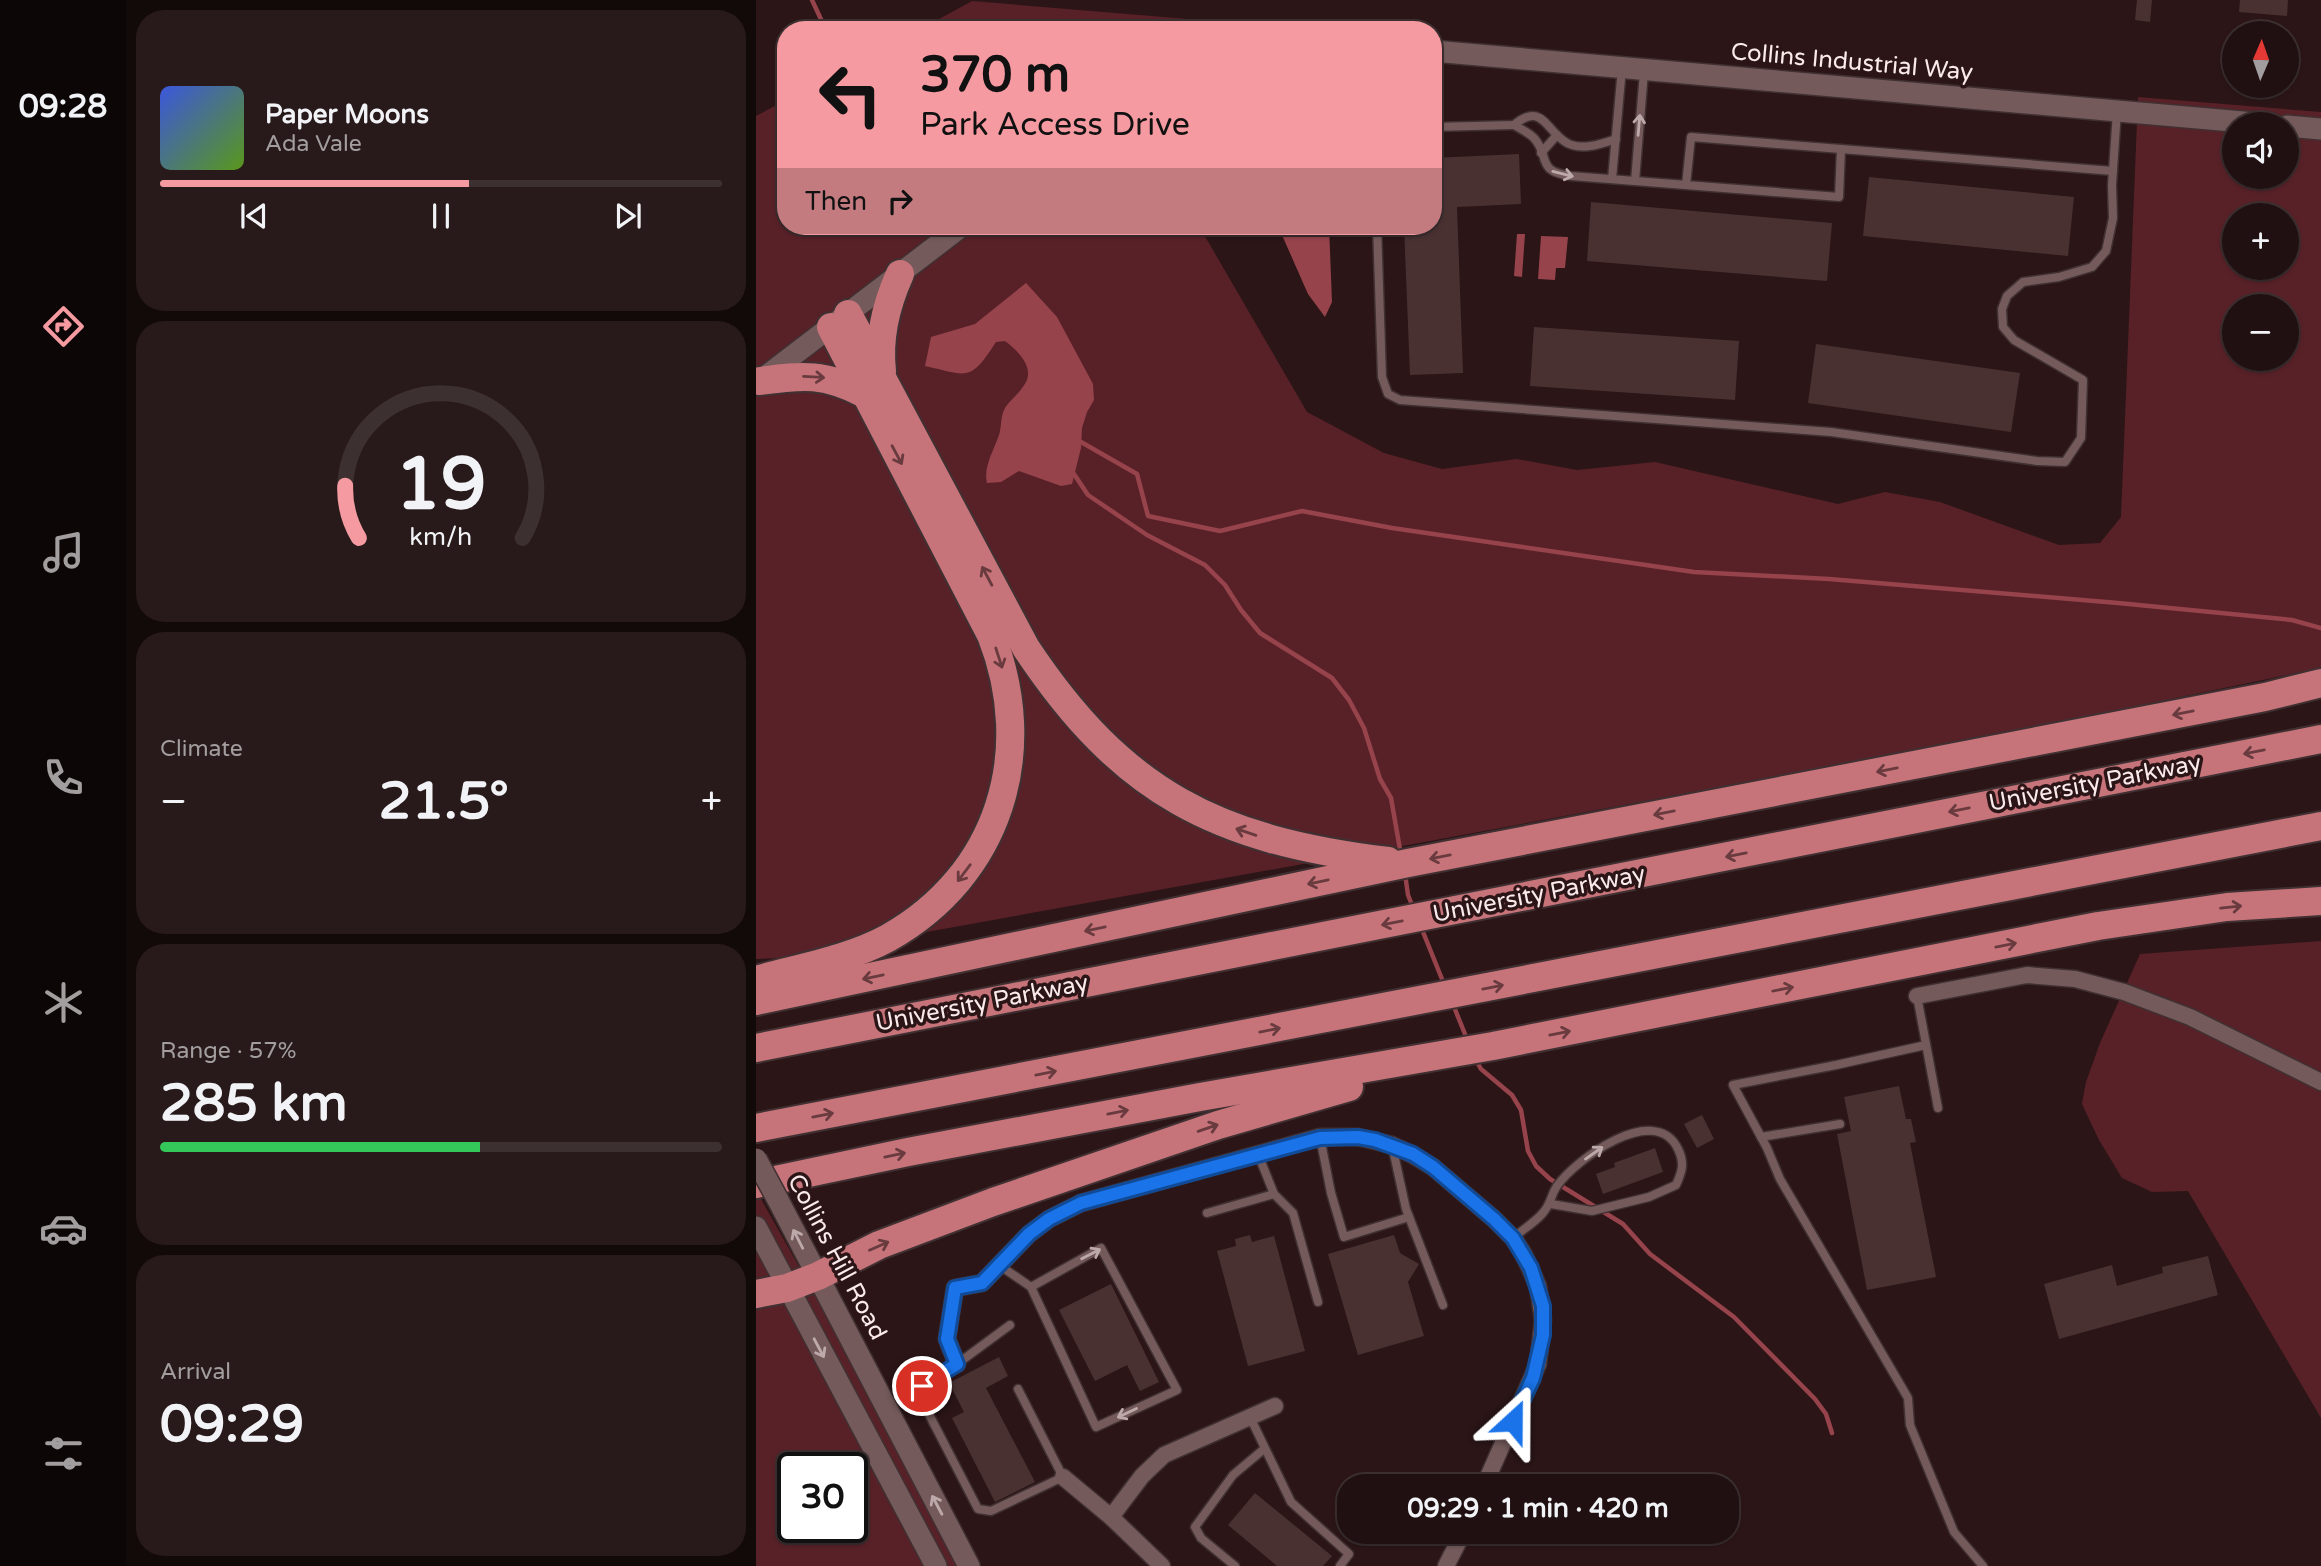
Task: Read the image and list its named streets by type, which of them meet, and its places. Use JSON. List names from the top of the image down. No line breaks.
{"streets":{"highway":["University Parkway"],"street":["Collins Industrial Way","Collins Hill Road"]},"north":"top","page":{"tabs":"09:28","map_buttons":["+","−"],"turn":["370 m","Park Access Drive"],"song":["Paper Moons","Ada Vale"],"then":"Then","tile":["Climate",["Range · 57%","285 km"],["Arrival","09:29"]],"heat":["−","21.5°","+"],"limit":"30","trip":"09:29 · 1 min · 420 m","gauge":["19","km/h"]}}
